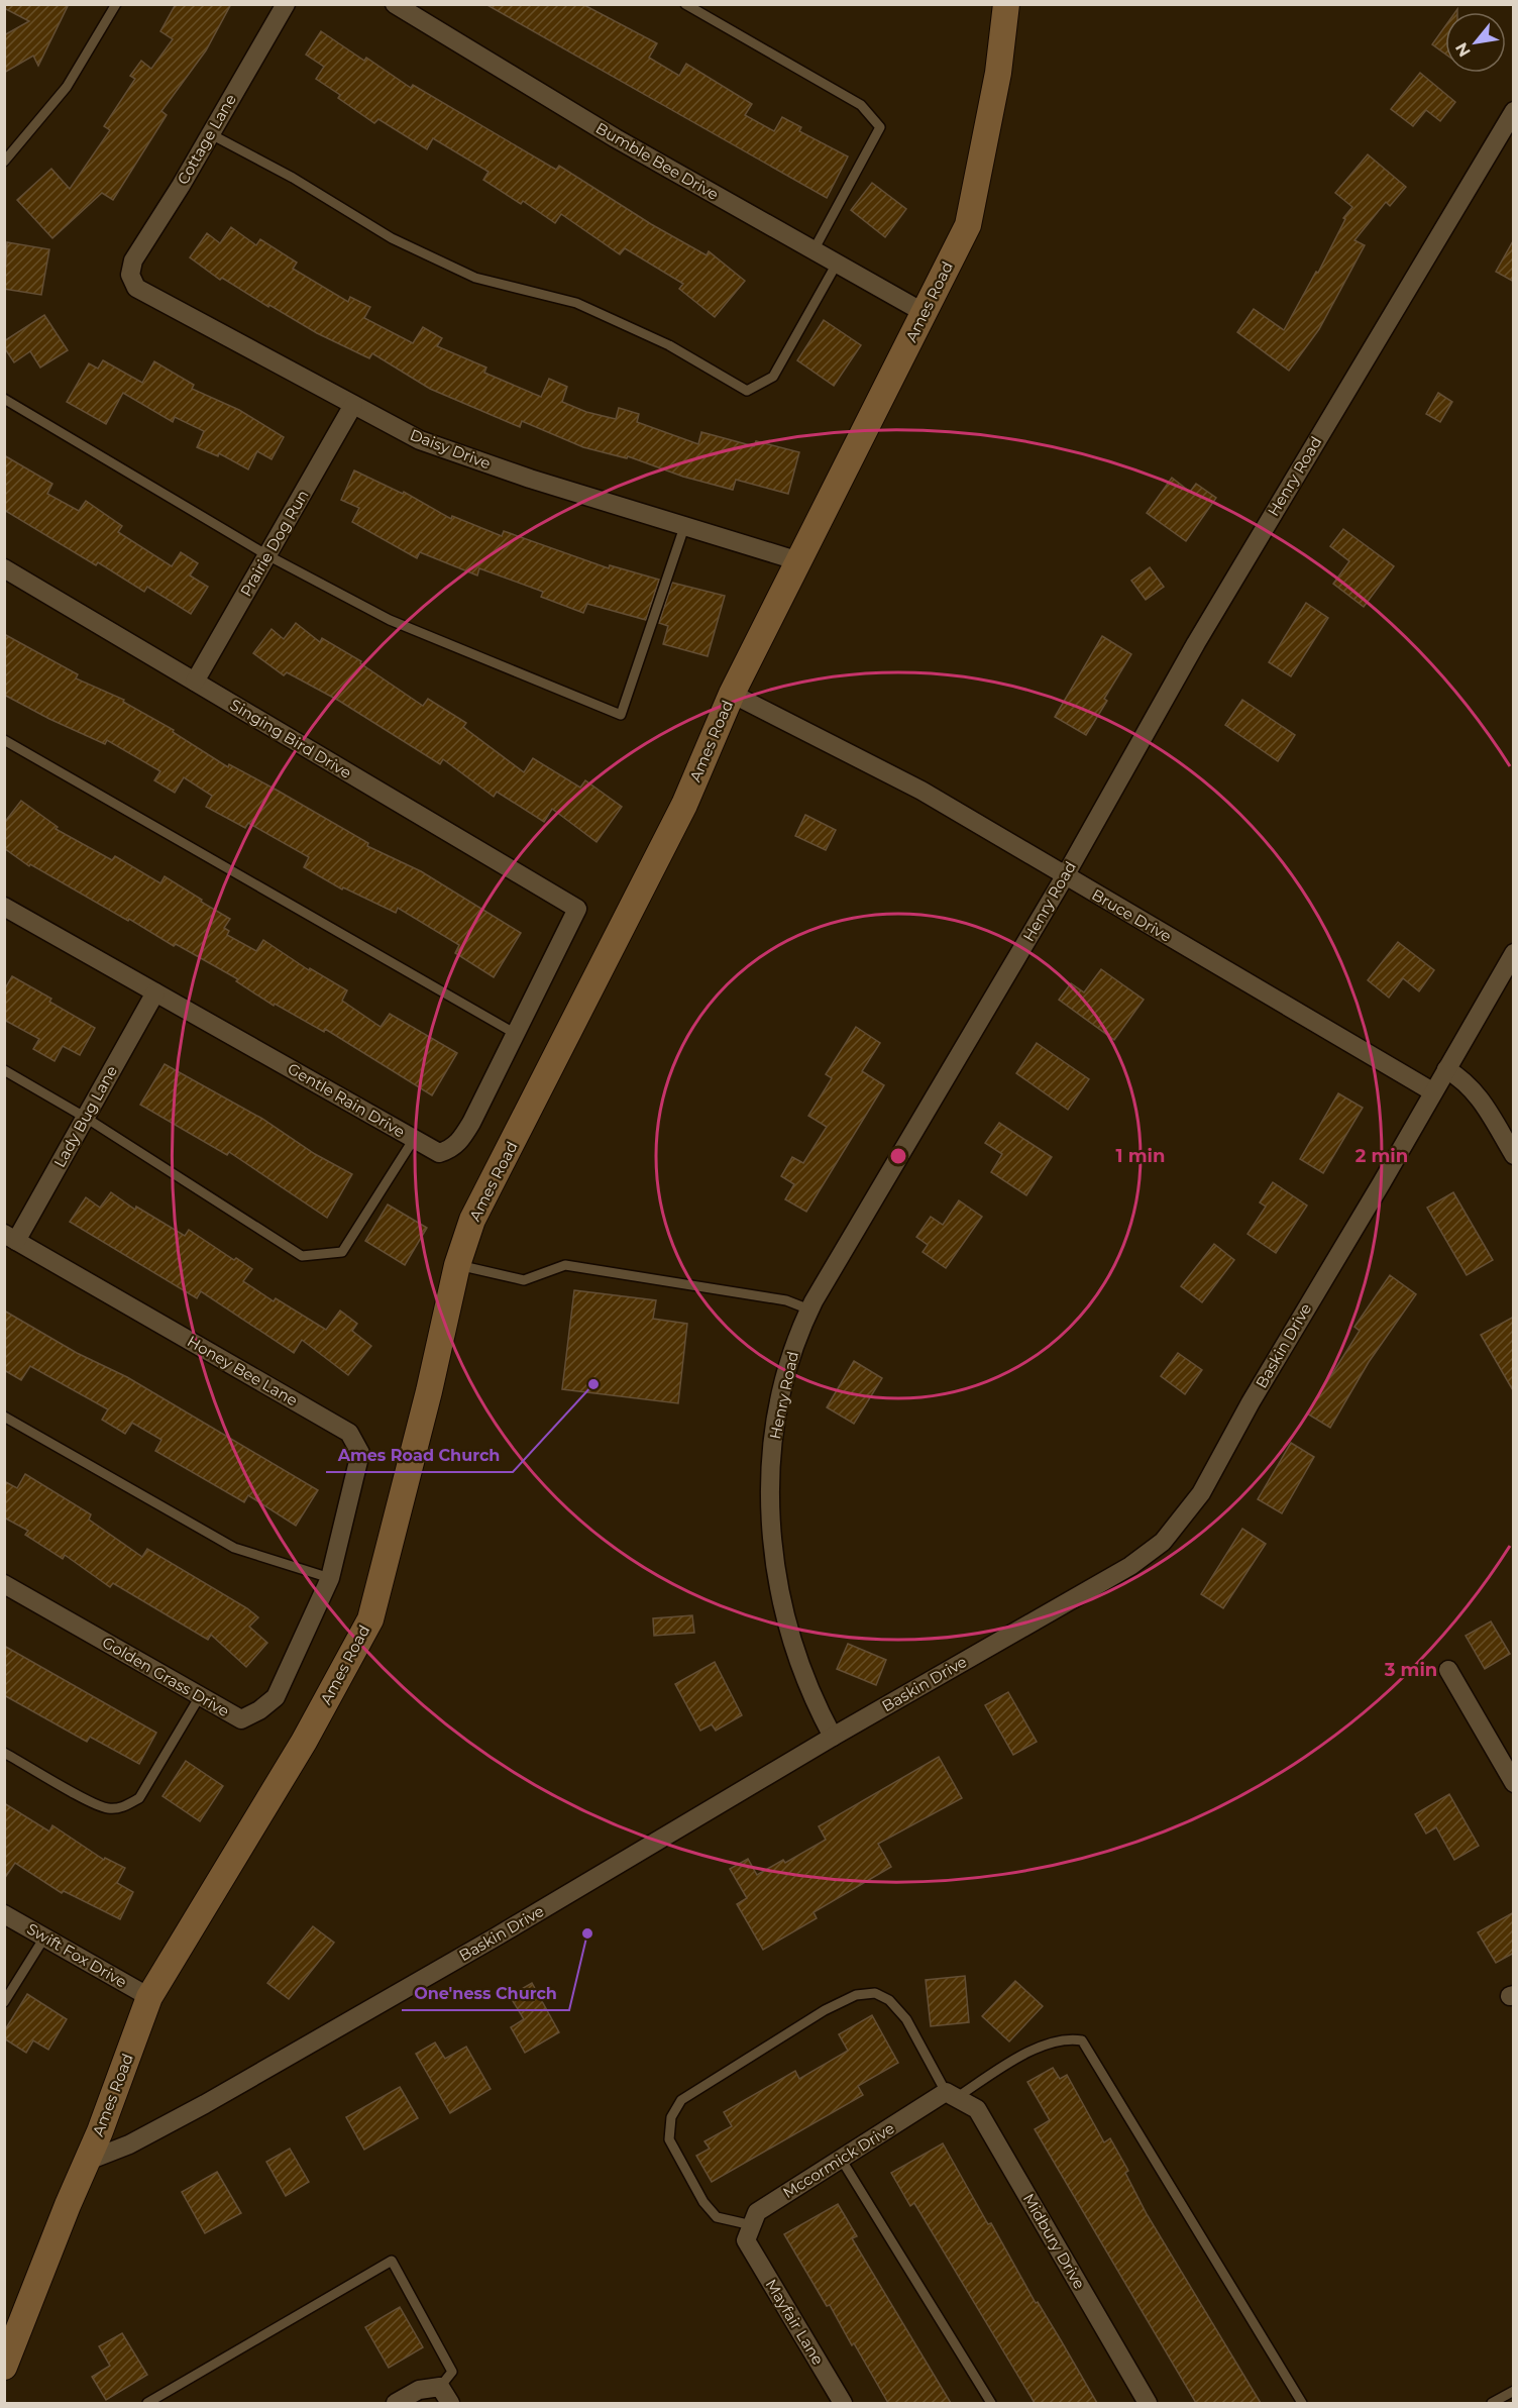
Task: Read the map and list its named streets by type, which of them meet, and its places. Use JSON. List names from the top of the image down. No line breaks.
{"streets":{"street":["Cottage Lane","Bumble Bee Drive","Ames Road","Daisy Drive","Henry Road","Prairie Dog Run","Singing Bird Drive","Bruce Drive","Gentle Rain Drive","Lady Bug Lane","Baskin Drive","Honey Bee Lane","Golden Grass Drive","Swift Fox Drive","Mccormick Drive","Midbury Drive","Mayfair Lane"]},"crossings":[["Cottage Lane","Daisy Drive"],["Bumble Bee Drive","Ames Road"],["Ames Road","Daisy Drive"],["Ames Road","Bruce Drive"],["Ames Road","Baskin Drive"],["Ames Road","Swift Fox Drive"],["Daisy Drive","Prairie Dog Run"],["Henry Road","Bruce Drive"],["Henry Road","Baskin Drive"],["Prairie Dog Run","Singing Bird Drive"],["Singing Bird Drive","Gentle Rain Drive"],["Bruce Drive","Baskin Drive"],["Gentle Rain Drive","Lady Bug Lane"],["Lady Bug Lane","Honey Bee Lane"],["Honey Bee Lane","Golden Grass Drive"],["Mccormick Drive","Midbury Drive"],["Mccormick Drive","Mayfair Lane"]],"places":["Ames Road Church","One'ness Church"],"north":"bottom left","rings":["1 min","2 min","3 min"]}
